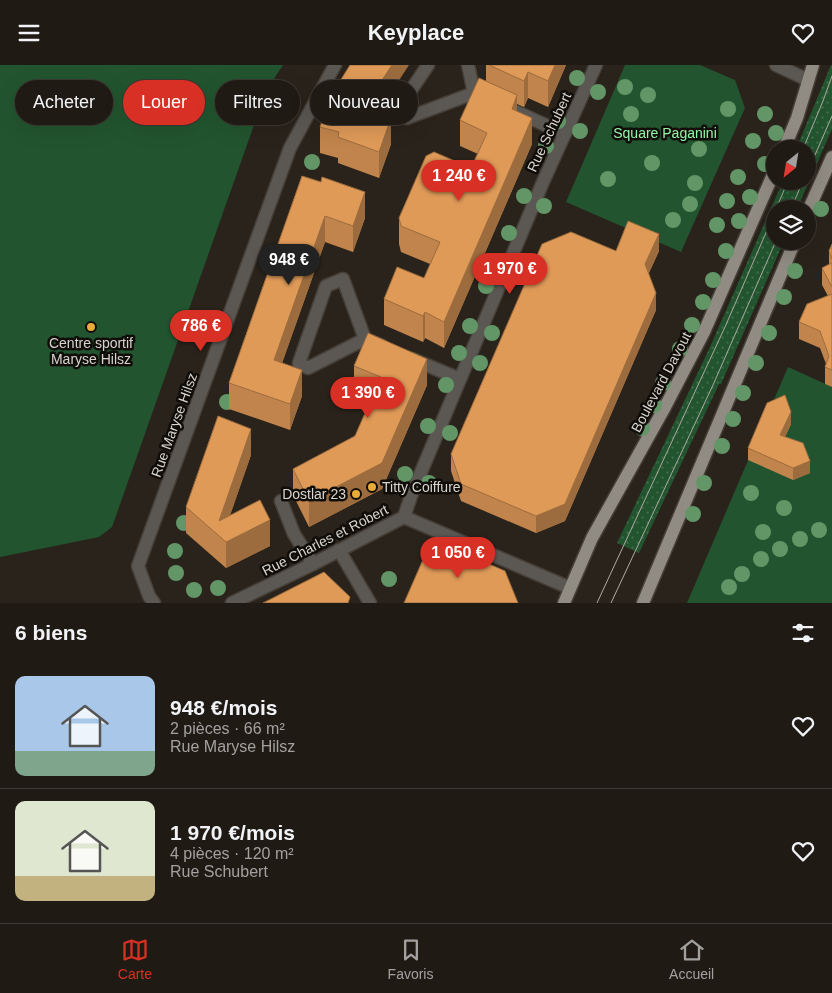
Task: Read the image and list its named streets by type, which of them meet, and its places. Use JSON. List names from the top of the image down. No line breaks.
{"streets":{"main road":["Boulevard Davout"],"street":["Rue Schubert","Rue Maryse Hilsz","Rue Charles et Robert"]},"crossings":[["Rue Schubert","Rue Charles et Robert"],["Boulevard Davout","Rue Charles et Robert"]],"parks":["Square Paganini"],"places":["Centre sportif Maryse Hilsz","Titty Coiffure","Dostlar 23"],"north":"bottom left","page":{"header":"Keyplace","chip":["Acheter","Louer","Filtres","Nouveau"],"price":["1 240 €","948 €","1 970 €","786 €","1 390 €","1 050 €"],"heading":"6 biens","list":[{"name":"948 €/mois","note":"2 pièces · 66 m² · Rue Maryse Hilsz"},{"name":"1 970 €/mois","note":"4 pièces · 120 m² · Rue Schubert"}],"tabs":["Carte","Favoris","Accueil"]}}
